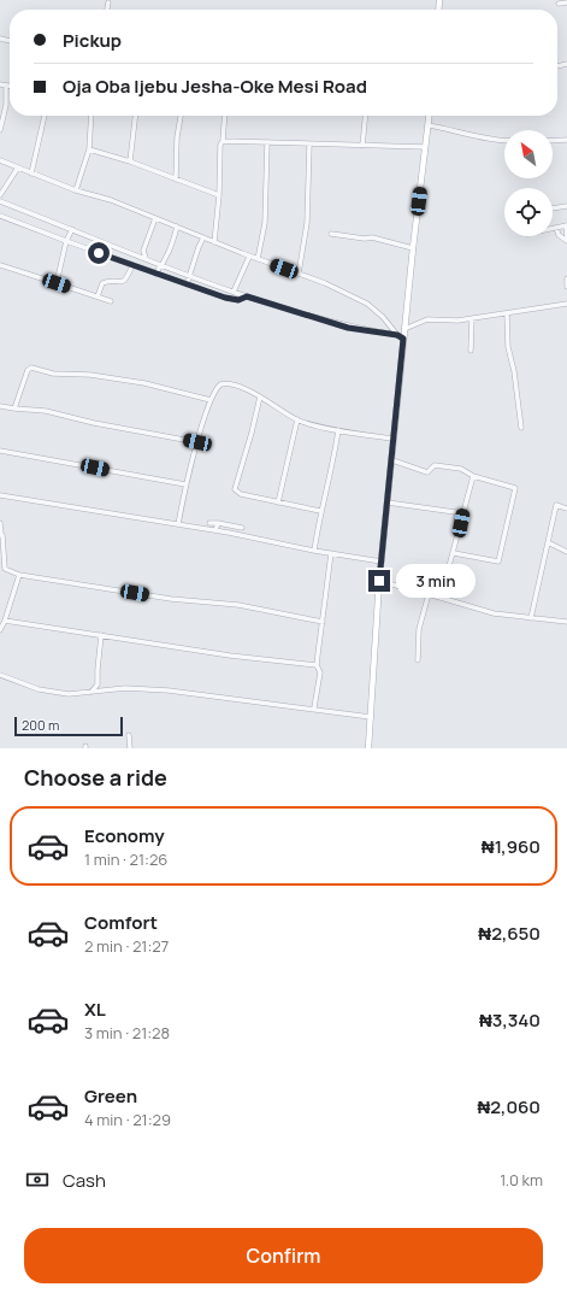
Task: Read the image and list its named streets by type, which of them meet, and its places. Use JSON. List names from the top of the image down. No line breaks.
{"scale_bar":"200 m","north":"top left","page":{"banner":["Pickup","Oja Oba Ijebu Jesha-Oke Mesi Road"],"bubble":"3 min","scale":"200 m","heading":"Choose a ride","list":[{"name":"Economy","note":"1 min · 21:26","value":"₦1,960"},{"name":"Comfort","note":"2 min · 21:27","value":"₦2,650"},{"name":"XL","note":"3 min · 21:28","value":"₦3,340"},{"name":"Green","note":"4 min · 21:29","value":"₦2,060"}],"pay":["Cash","1.0 km"],"buttons":"Confirm"}}
